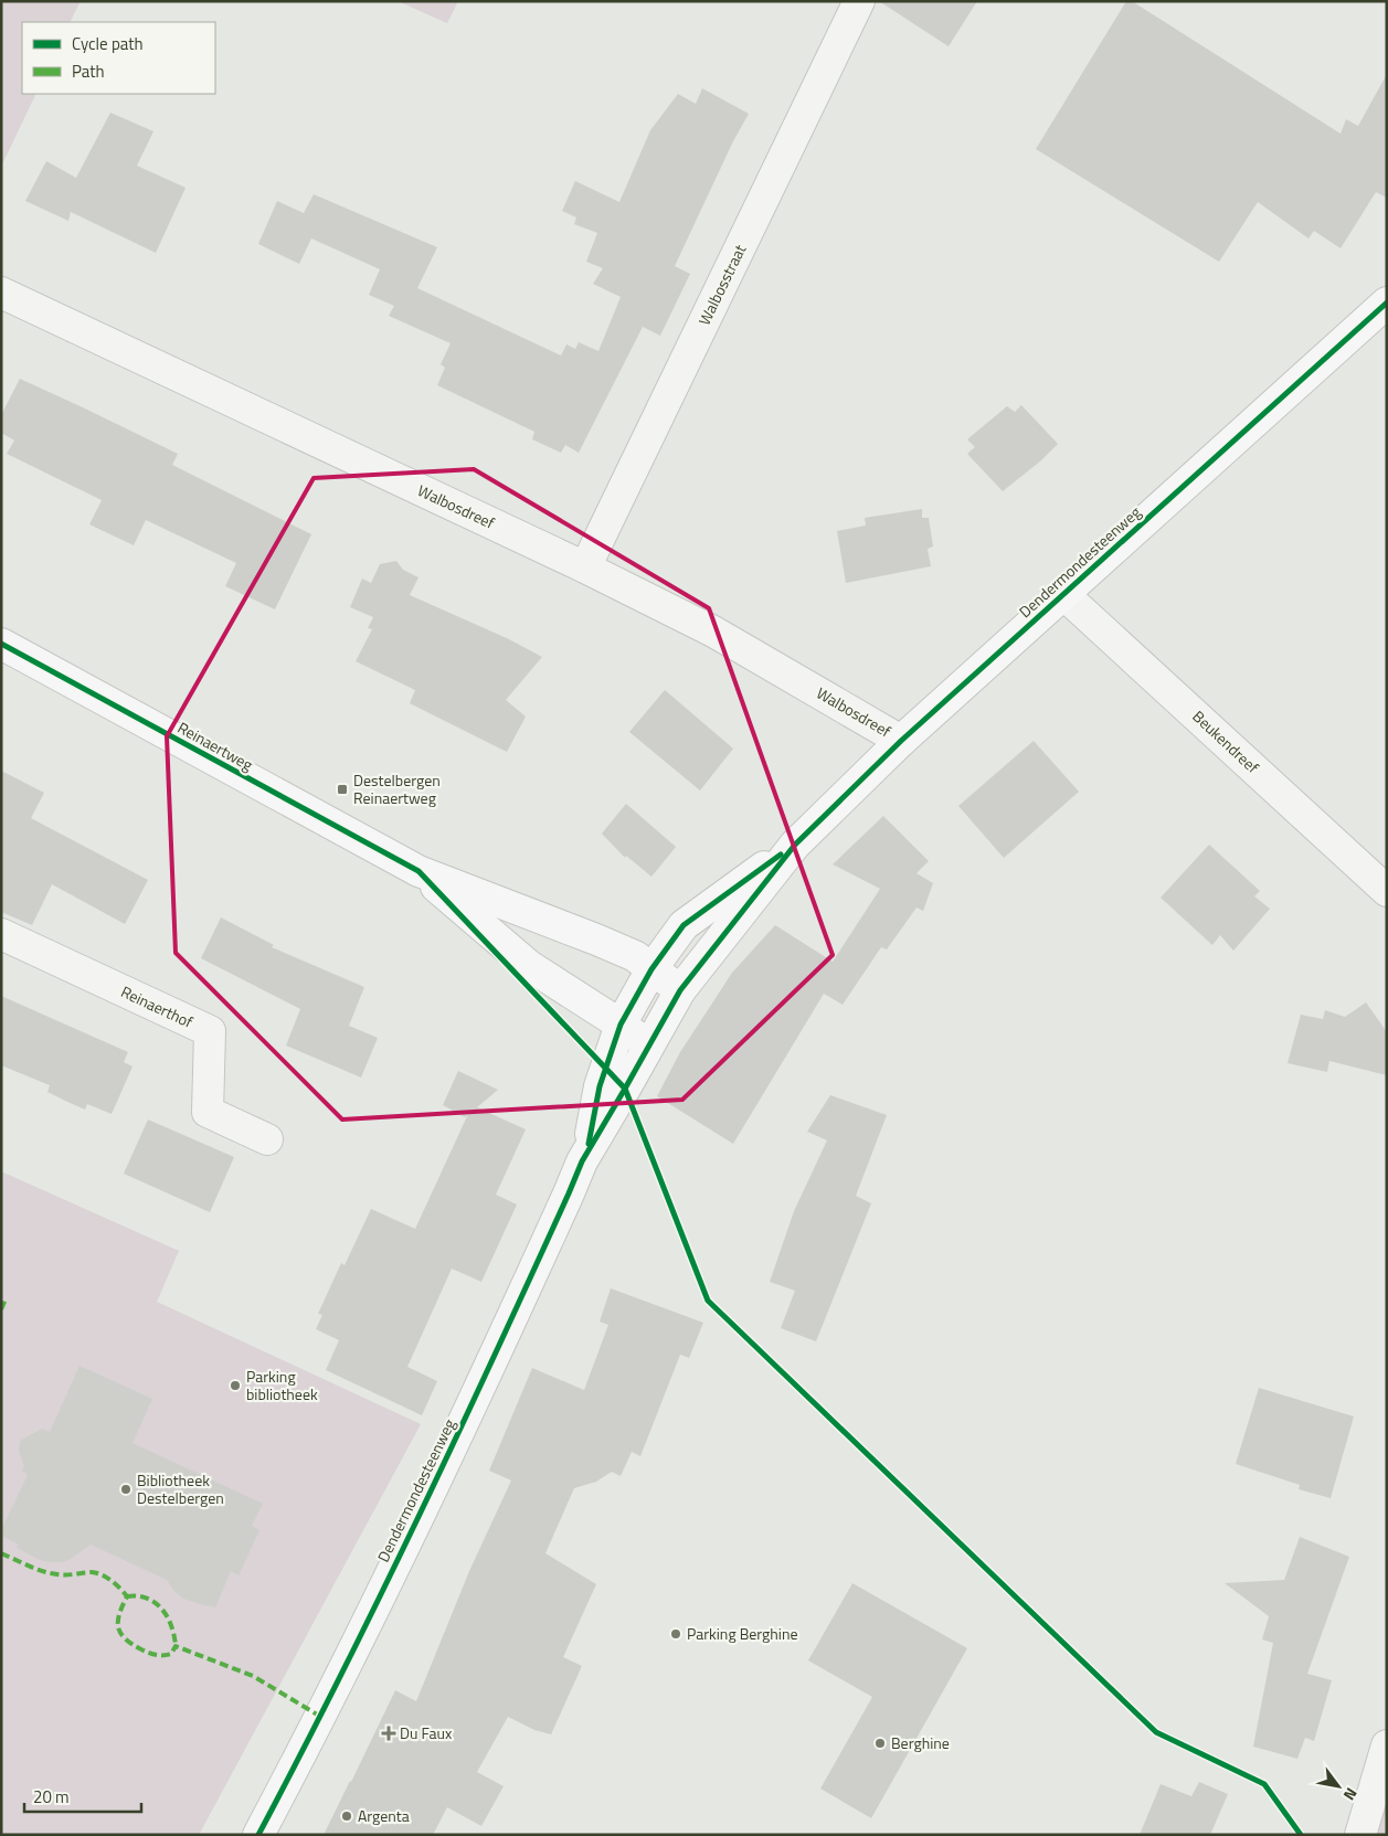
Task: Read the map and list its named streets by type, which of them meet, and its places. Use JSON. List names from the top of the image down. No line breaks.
{"streets":{"main road":["Dendermondesteenweg","Reinaertweg"],"street":["Walbosstraat","Walbosdreef","Beukendreef","Reinaerthof"]},"crossings":[["Walbosstraat","Walbosdreef"],["Walbosdreef","Dendermondesteenweg"],["Dendermondesteenweg","Beukendreef"],["Dendermondesteenweg","Reinaertweg"]],"places":{"transit":["Destelbergen Reinaertweg"],"other":["Parking bibliotheek","Bibliotheek Destelbergen","Parking Berghine","Berghine","Argenta"],"health":["Du Faux"]},"legend":["Cycle path","Path"],"scale_bar":"20 m","north":"bottom right"}
